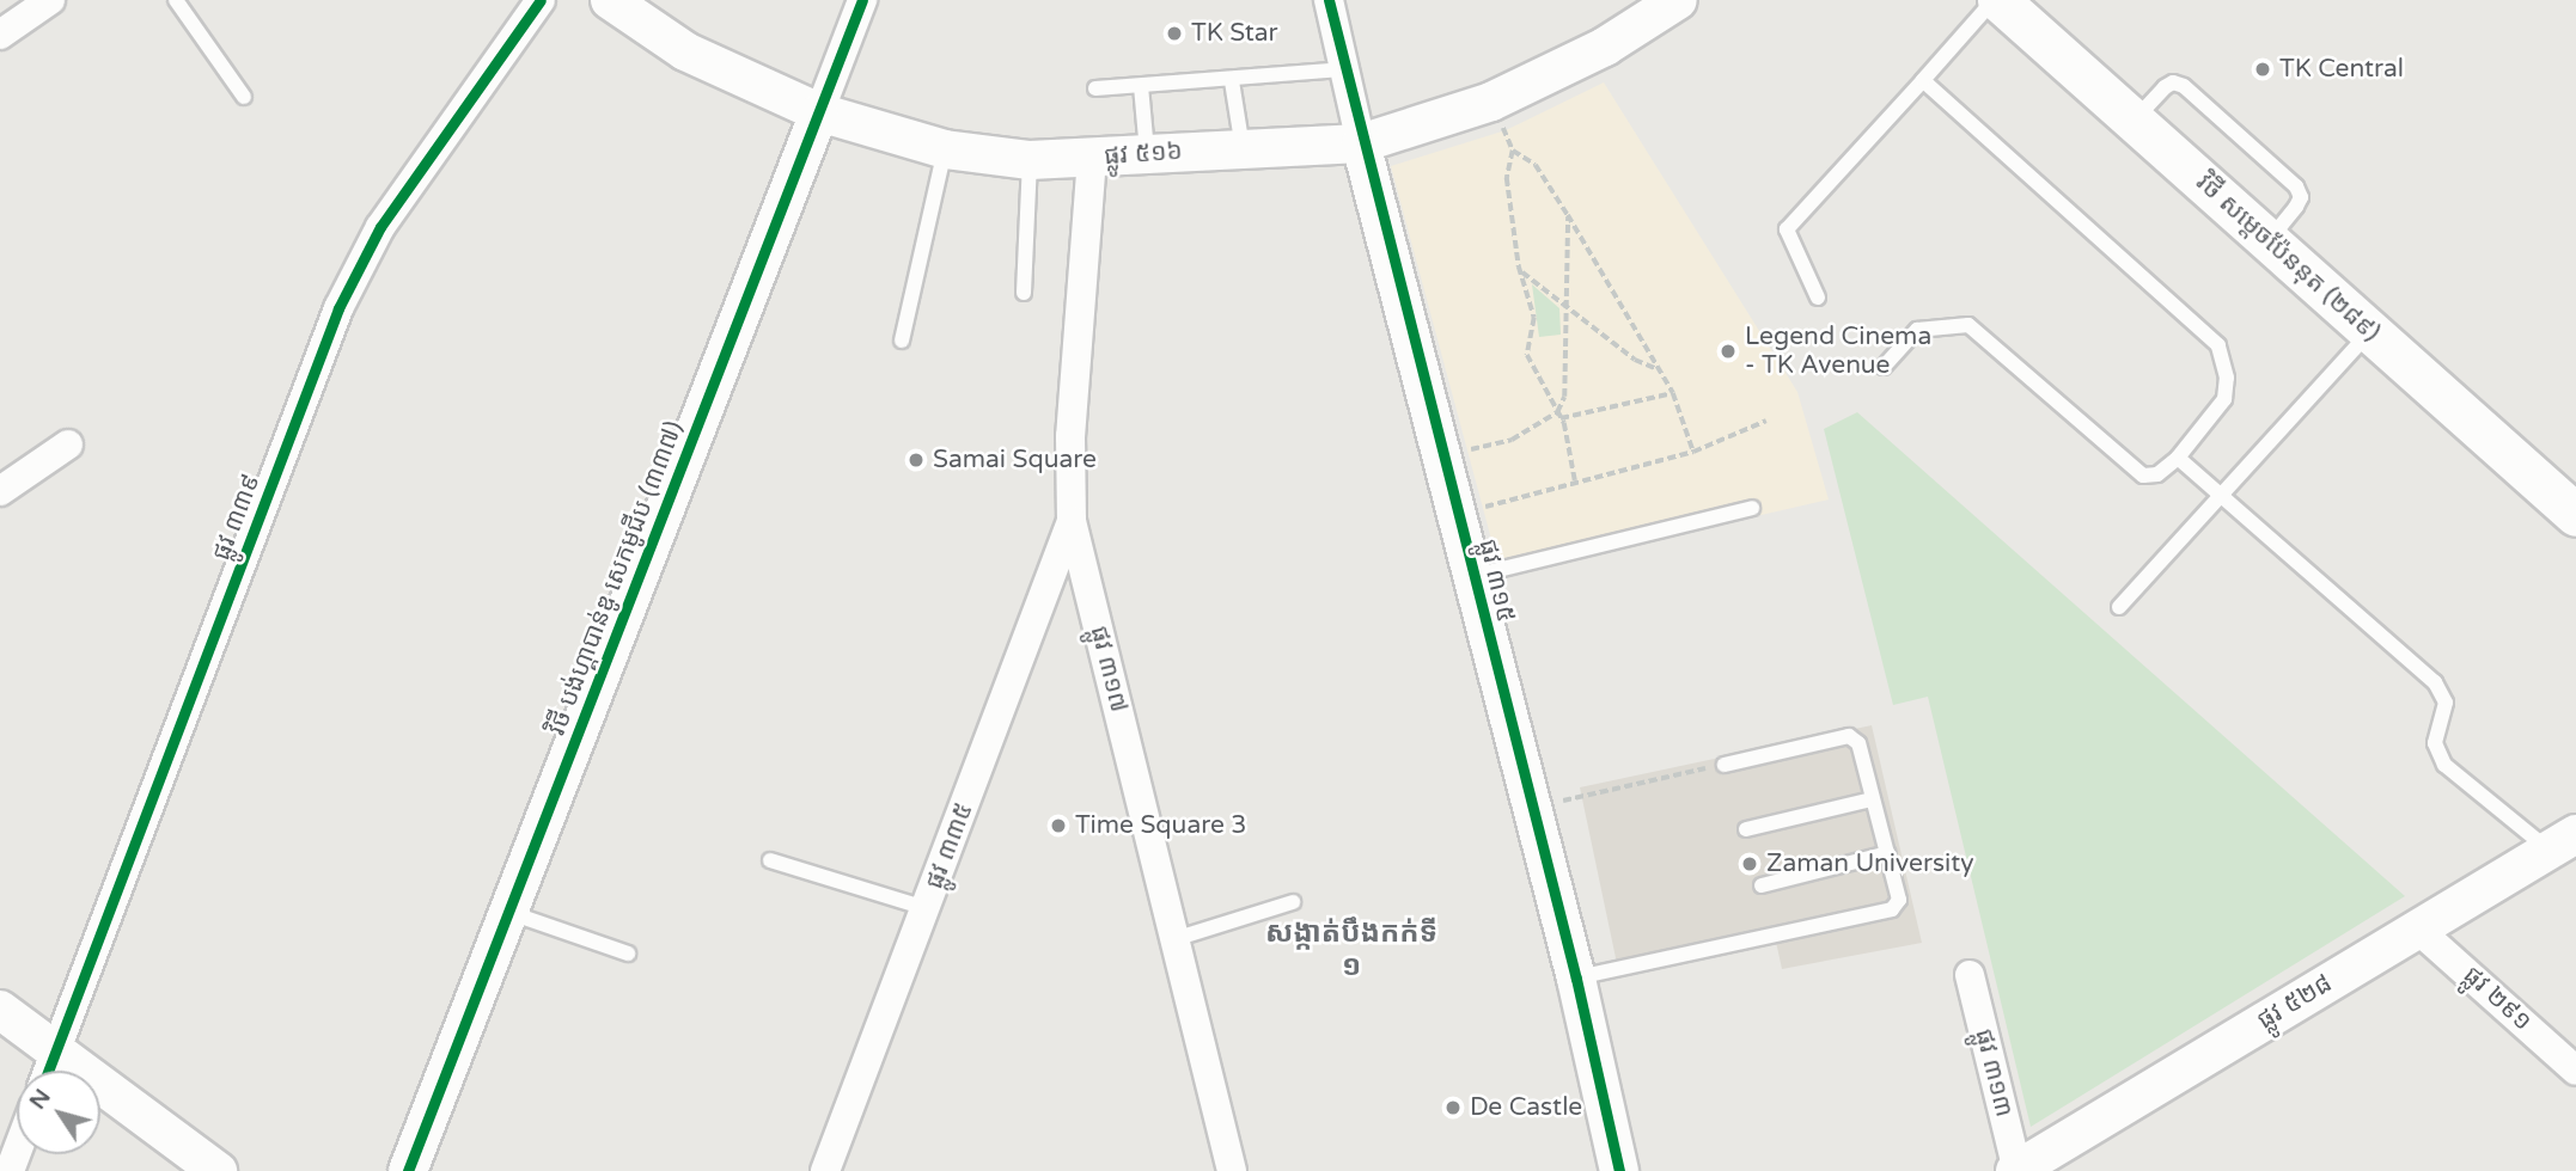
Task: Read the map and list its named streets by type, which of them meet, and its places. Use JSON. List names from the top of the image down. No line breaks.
{"streets":{"main road":["វិថី សម្តេចប៉ែននុត (២៨៩)"],"street":["ផ្លូវ ៥១៦","ផ្លូវ ៣៣៩","វិថី បង់ហ្គាបាន់ឌូ សេកមូជីប (៣៣៧)","ផ្លូវ ៣១៥","ផ្លូវ ៣១៧","ផ្លូវ ៣៣៥","ផ្លូវ ២៩១","ផ្លូវ ៥២៨","ផ្លូវ ៣១៣"]},"crossings":[["ផ្លូវ ៥១៦","វិថី បង់ហ្គាបាន់ឌូ សេកមូជីប (៣៣៧)"],["ផ្លូវ ៥១៦","ផ្លូវ ៣១៥"],["ផ្លូវ ៥១៦","ផ្លូវ ៣១៧"],["ផ្លូវ ៣១៧","ផ្លូវ ៣៣៥"],["ផ្លូវ ២៩១","ផ្លូវ ៥២៨"],["ផ្លូវ ៥២៨","ផ្លូវ ៣១៣"]],"districts":["សង្កាត់បឹងកក់ទី ១"],"places":["TK Star","TK Central","Legend Cinema - TK Avenue","Samai Square","Time Square 3","Zaman University","De Castle"],"north":"top left"}
